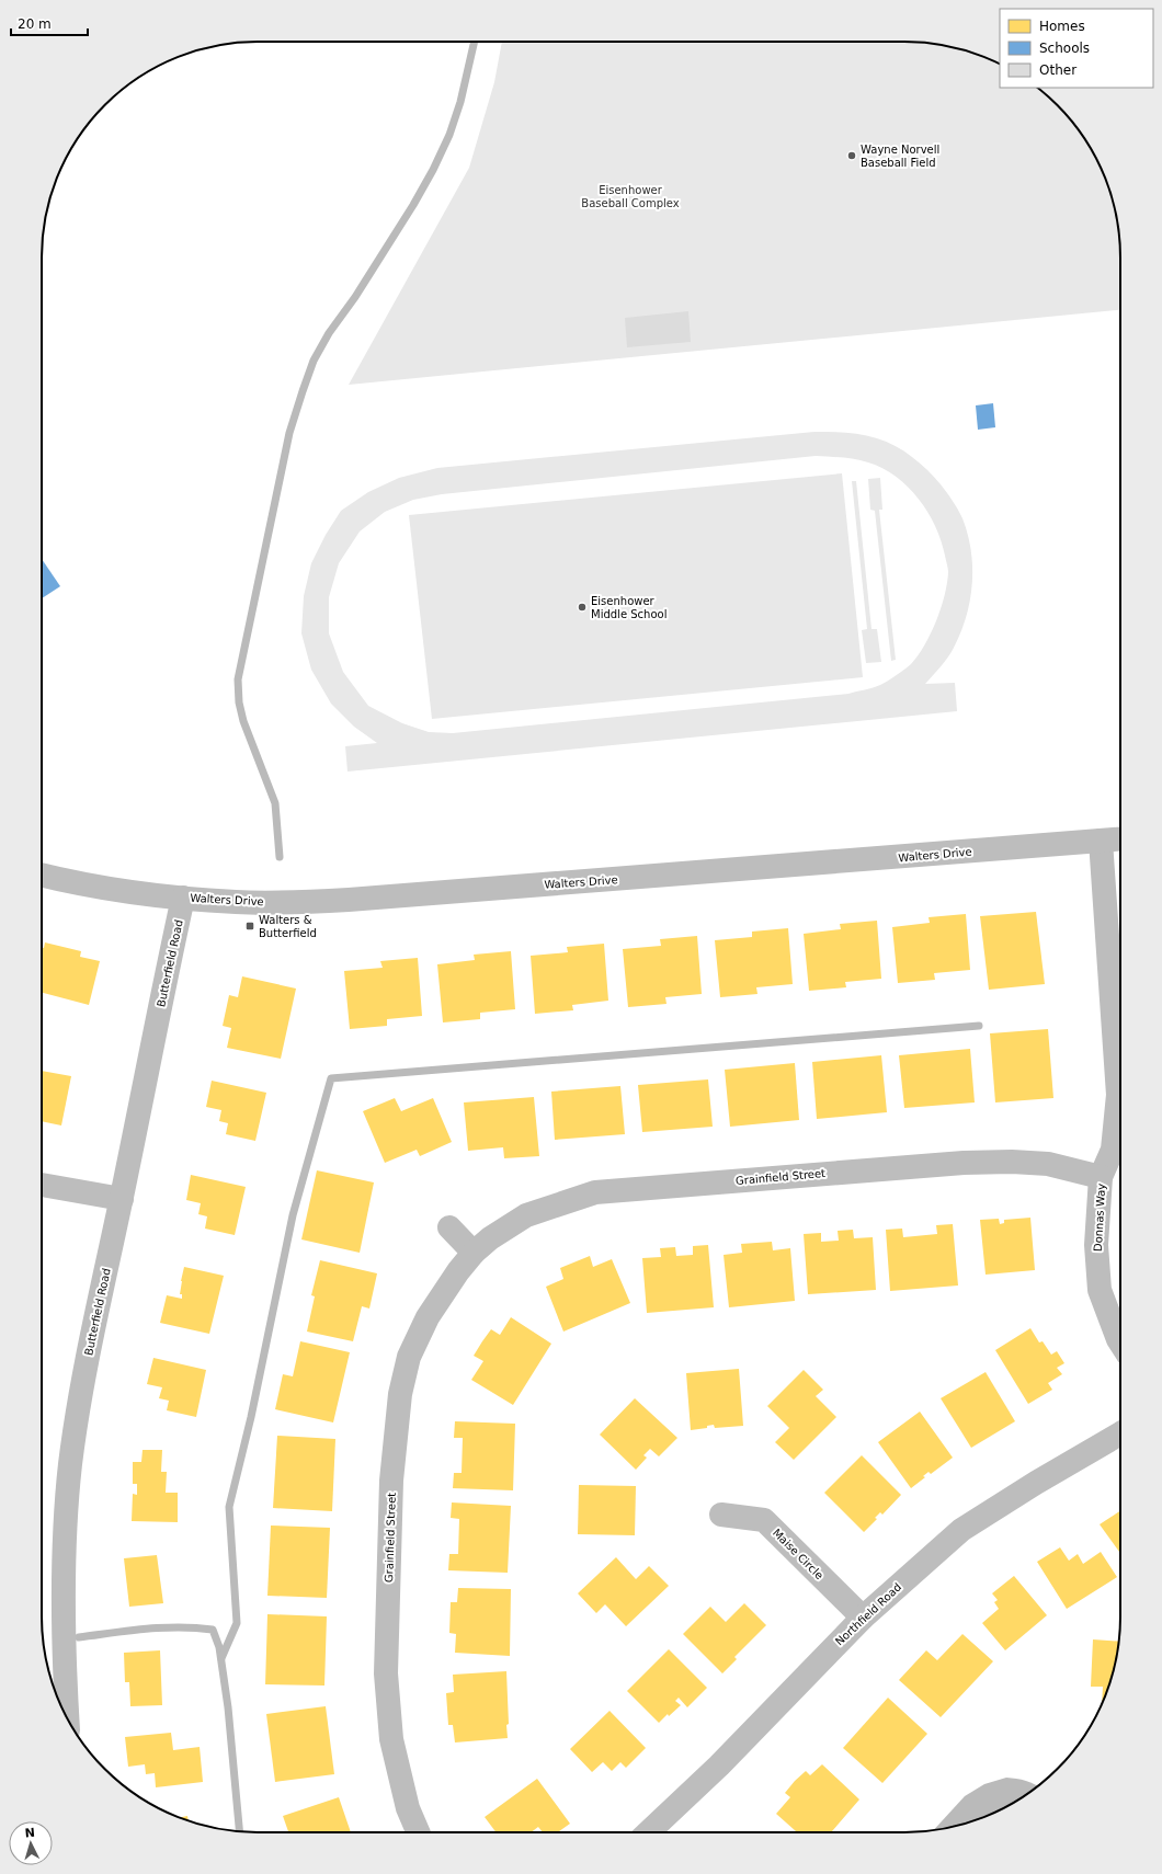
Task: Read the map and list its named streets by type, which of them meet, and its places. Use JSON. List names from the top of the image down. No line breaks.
{"streets":{"street":["Walters Drive","Butterfield Road","Grainfield Street","Donnas Way","Maise Circle","Northfield Road"]},"crossings":[["Walters Drive","Butterfield Road"],["Walters Drive","Donnas Way"],["Grainfield Street","Donnas Way"],["Maise Circle","Northfield Road"]],"parks":["Eisenhower Baseball Complex"],"places":{"other":["Wayne Norvell Baseball Field","Eisenhower Middle School"],"transit":["Walters & Butterfield"]},"legend":["Homes","Schools","Other"],"scale_bar":"20 m","north":"top"}
